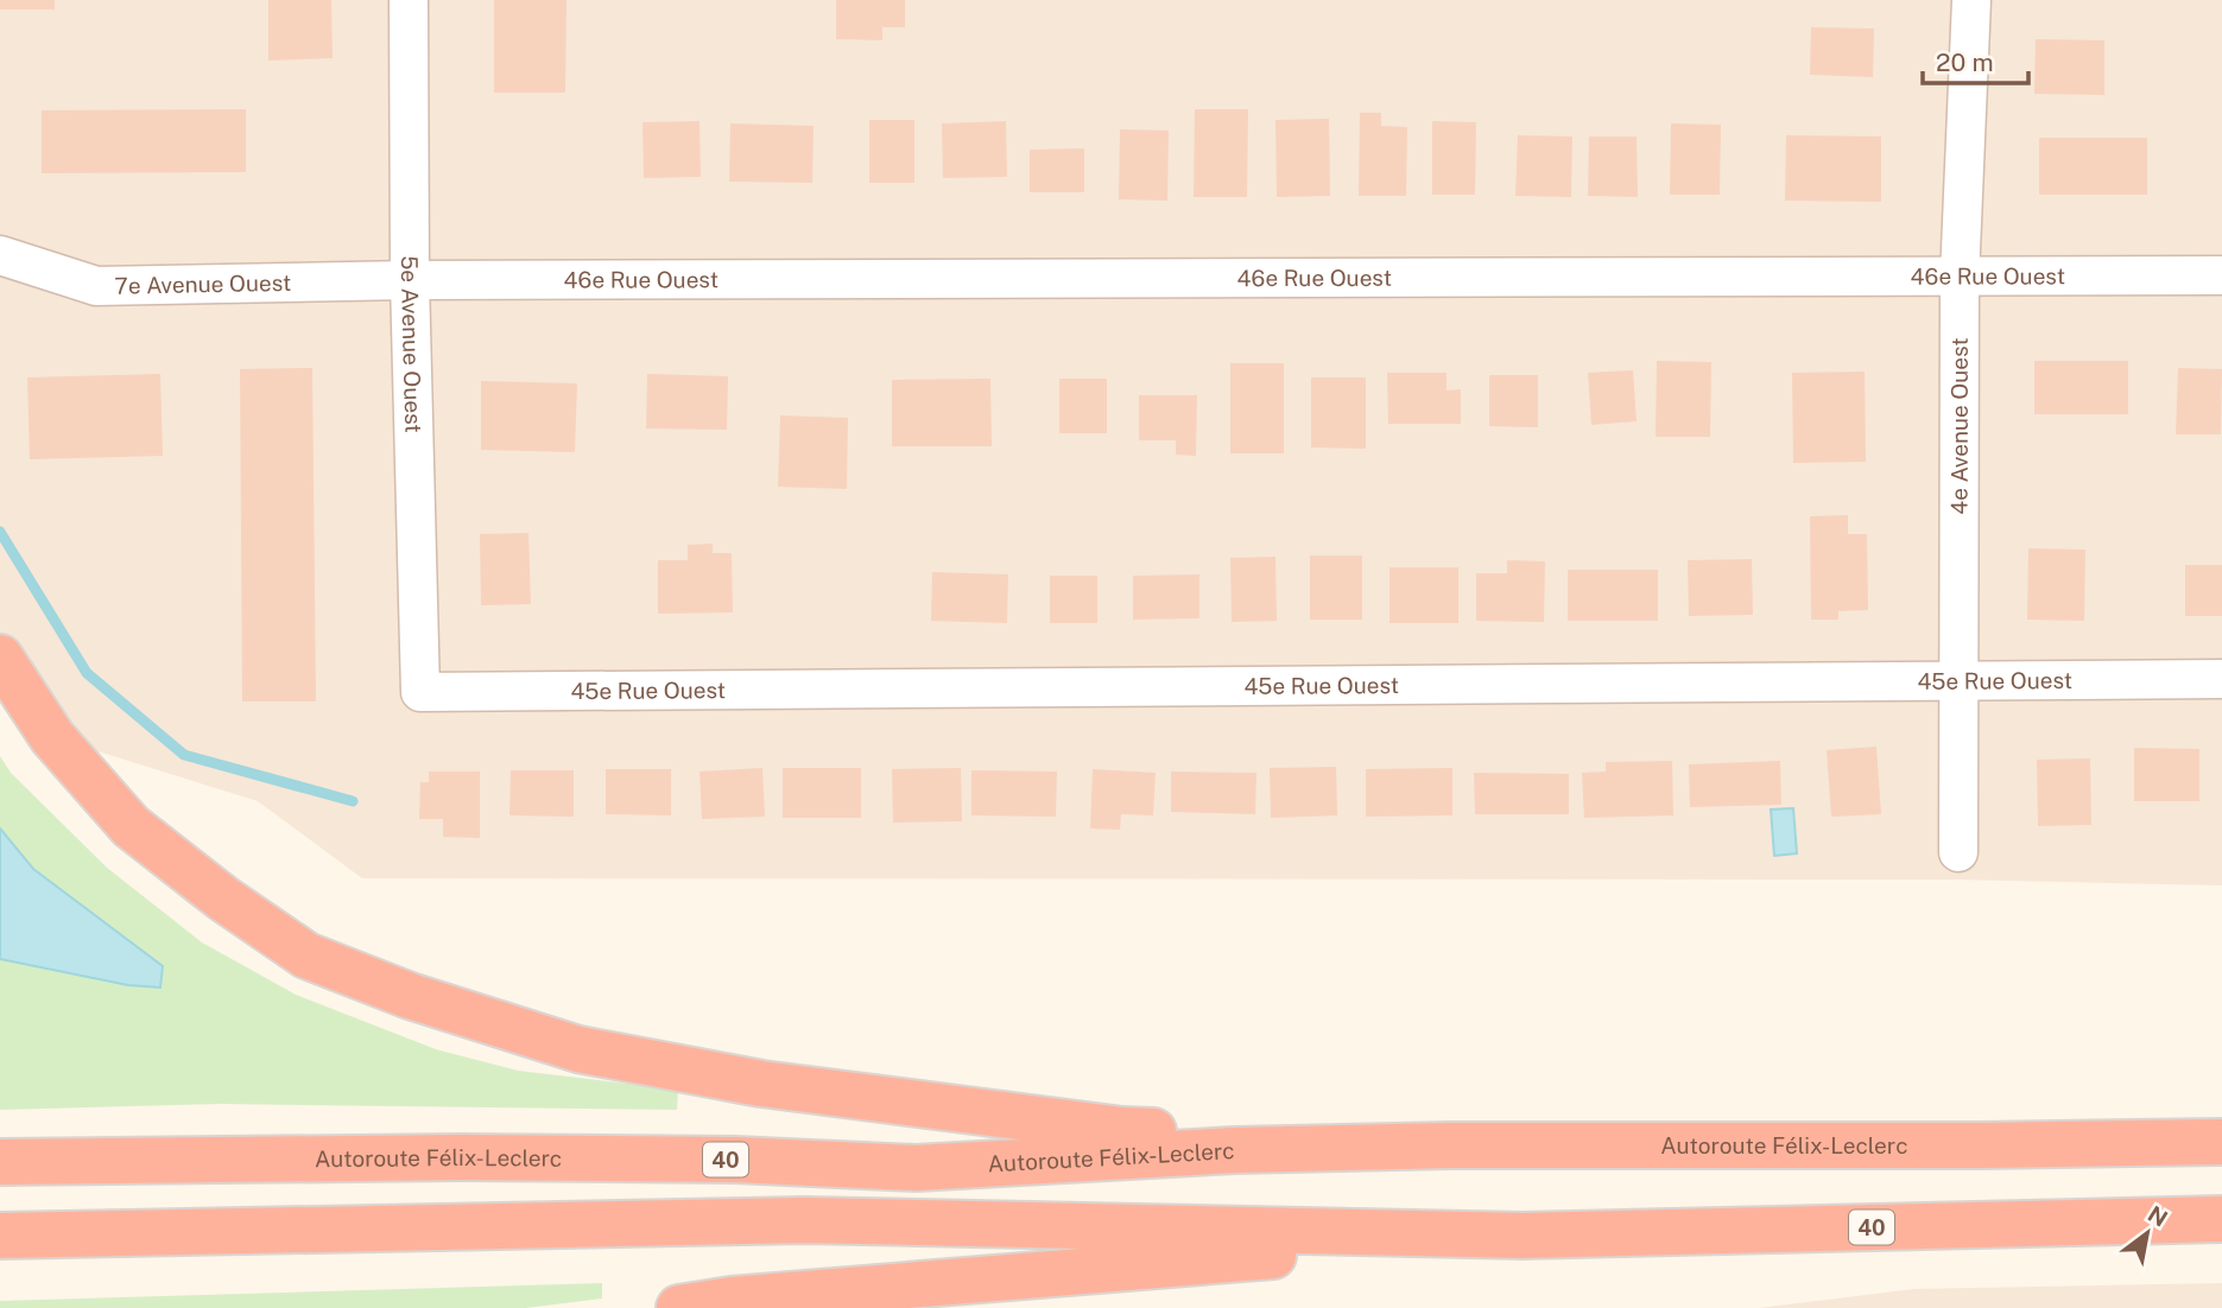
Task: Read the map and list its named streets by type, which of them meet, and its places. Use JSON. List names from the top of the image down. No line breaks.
{"streets":{"highway":["Autoroute Félix-Leclerc","40"],"street":["46e Rue Ouest","7e Avenue Ouest","5e Avenue Ouest","4e Avenue Ouest","45e Rue Ouest"]},"crossings":[["46e Rue Ouest","7e Avenue Ouest"],["46e Rue Ouest","5e Avenue Ouest"],["46e Rue Ouest","4e Avenue Ouest"],["7e Avenue Ouest","5e Avenue Ouest"],["5e Avenue Ouest","45e Rue Ouest"],["4e Avenue Ouest","45e Rue Ouest"]],"scale_bar":"20 m","north":"top right"}
